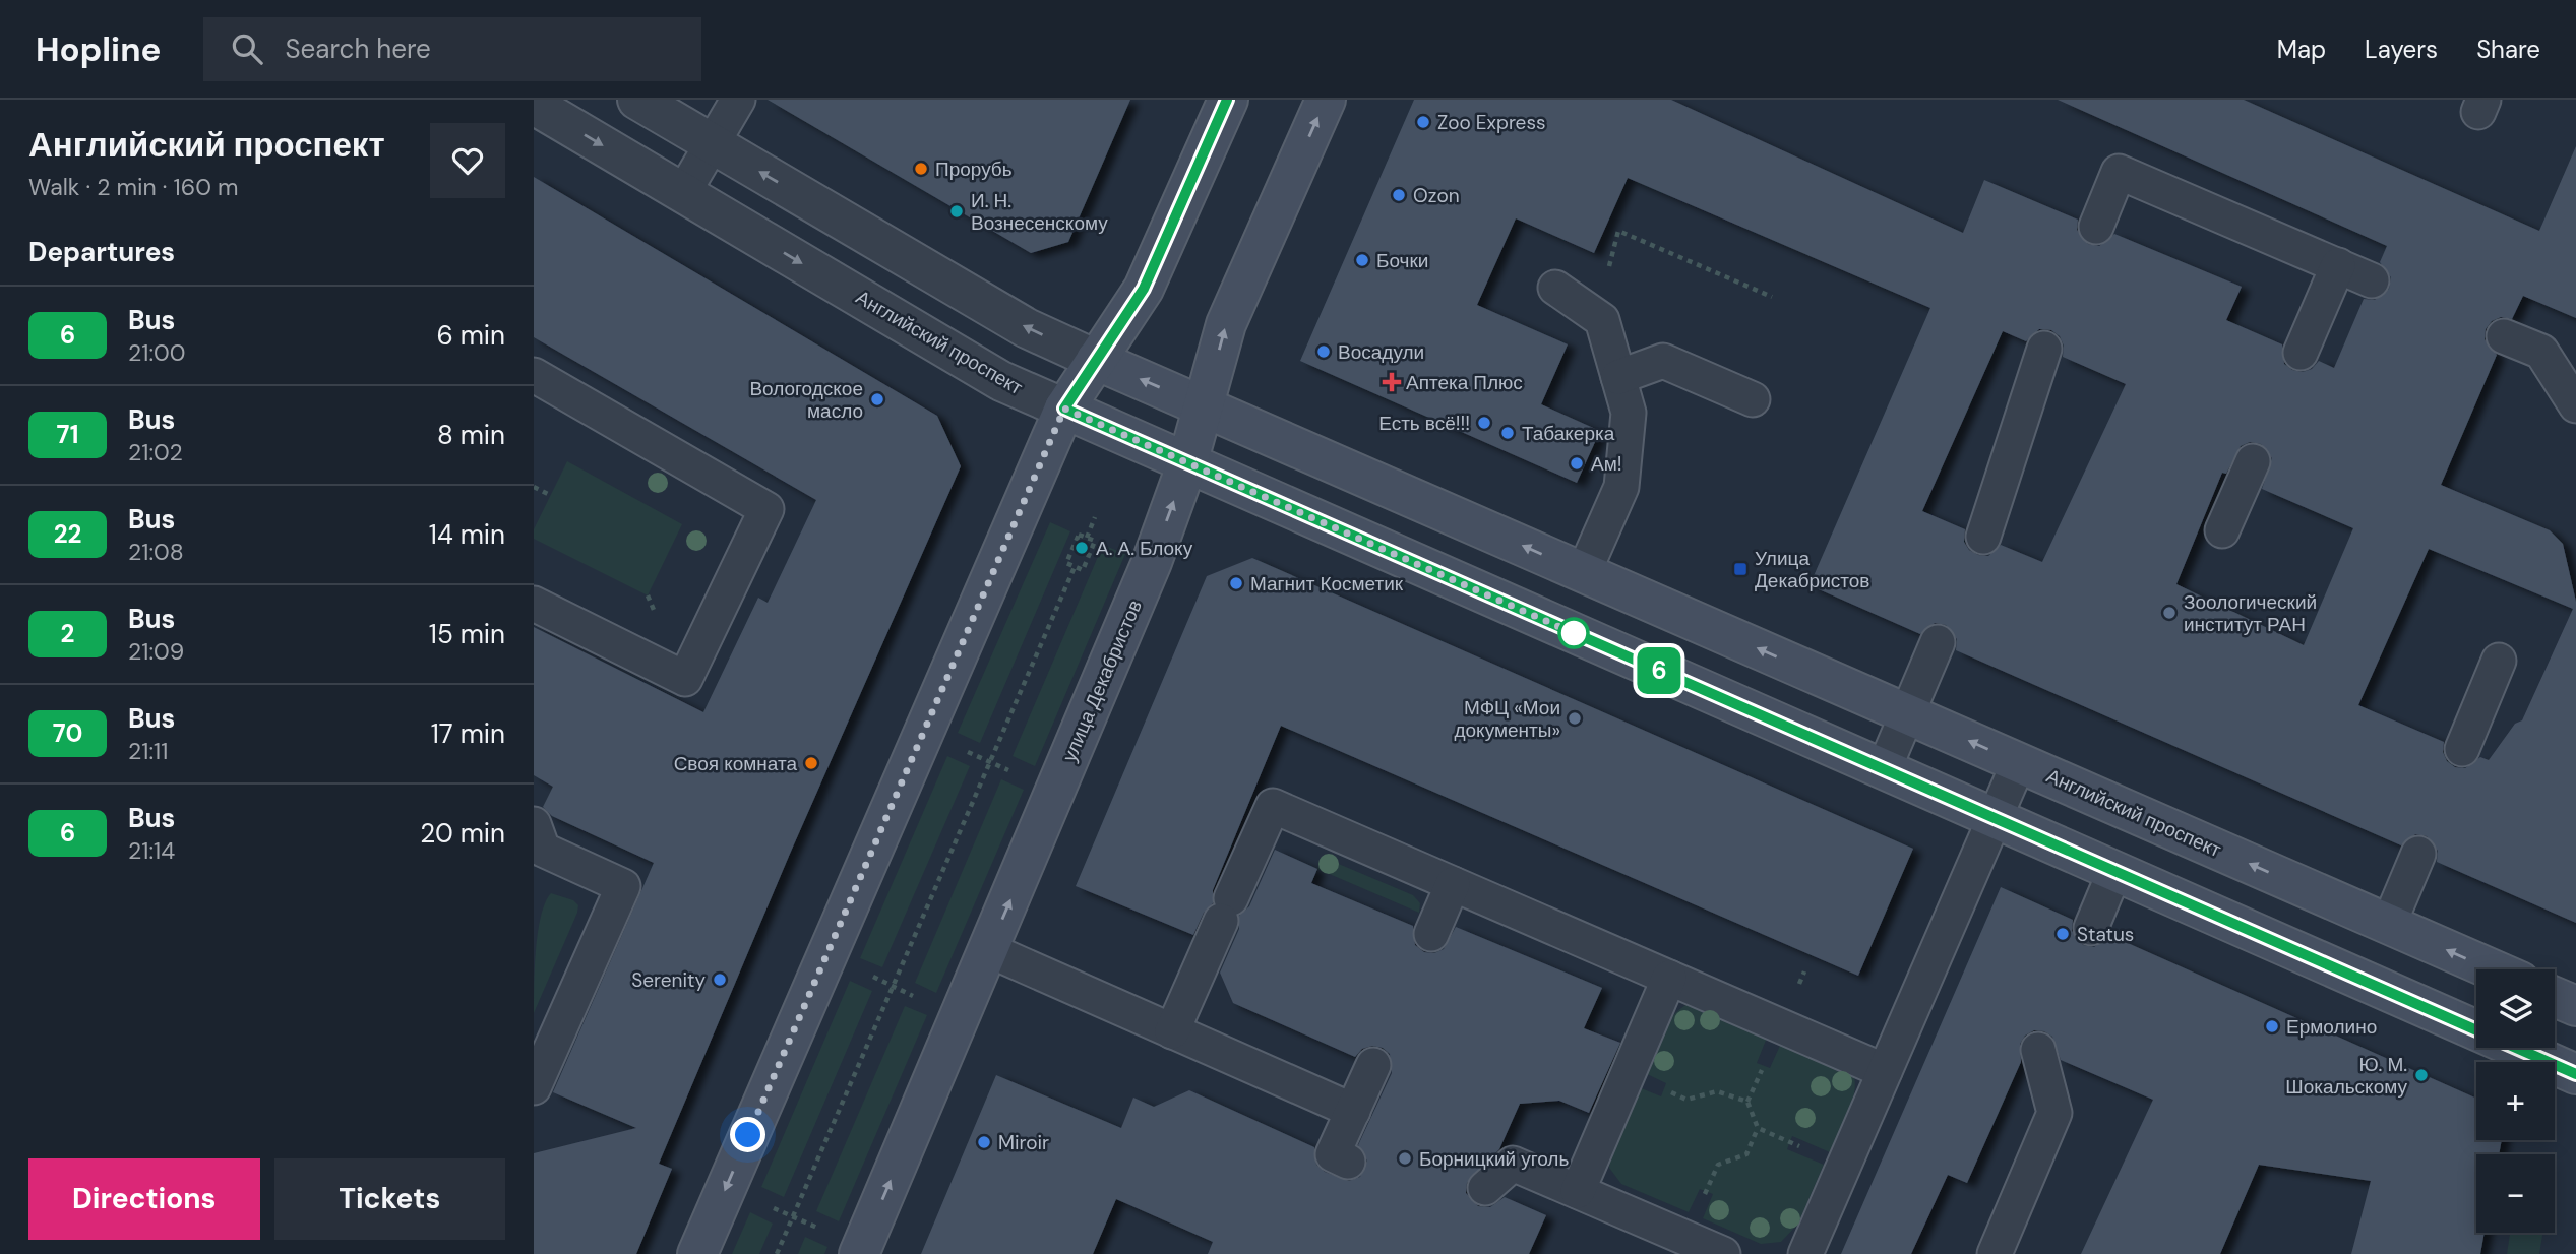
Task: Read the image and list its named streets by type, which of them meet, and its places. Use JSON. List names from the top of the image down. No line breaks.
{"streets":{"main road":["Английский проспект","улица Декабристов"]},"crossings":[["Английский проспект","улица Декабристов"]],"places":{"other":["Zoo Express","Прорубь","Ozon","И. Н. Вознесенскому","Бочки","Восадули","Вологодское масло","Есть всё!!!","Табакерка","Ам!","А. А. Блоку","Магнит Косметик","Зоологический институт РАН","МФЦ «Мои документы»","Своя комната","Status","Serenity","Ермолино","Ю. М. Шокальскому","Miroir","Борницкий уголь"],"health":["Аптека Плюс"],"transit":["Улица Декабристов"]},"lines":["bus line 6"],"page":{"header":"Hopline","search":"Search here","nav":["Map","Layers","Share"],"heading":[["Английский проспект","Walk · 2 min · 160 m"],"Departures"],"on_map":"6","list":[{"mark":"6","name":"Bus","note":"21:00","value":"6 min"},{"mark":"71","name":"Bus","note":"21:02","value":"8 min"},{"mark":"22","name":"Bus","note":"21:08","value":"14 min"},{"mark":"2","name":"Bus","note":"21:09","value":"15 min"},{"mark":"70","name":"Bus","note":"21:11","value":"17 min"},{"mark":"6","name":"Bus","note":"21:14","value":"20 min"}],"map_buttons":["+","−"],"buttons":["Directions","Tickets"]}}
